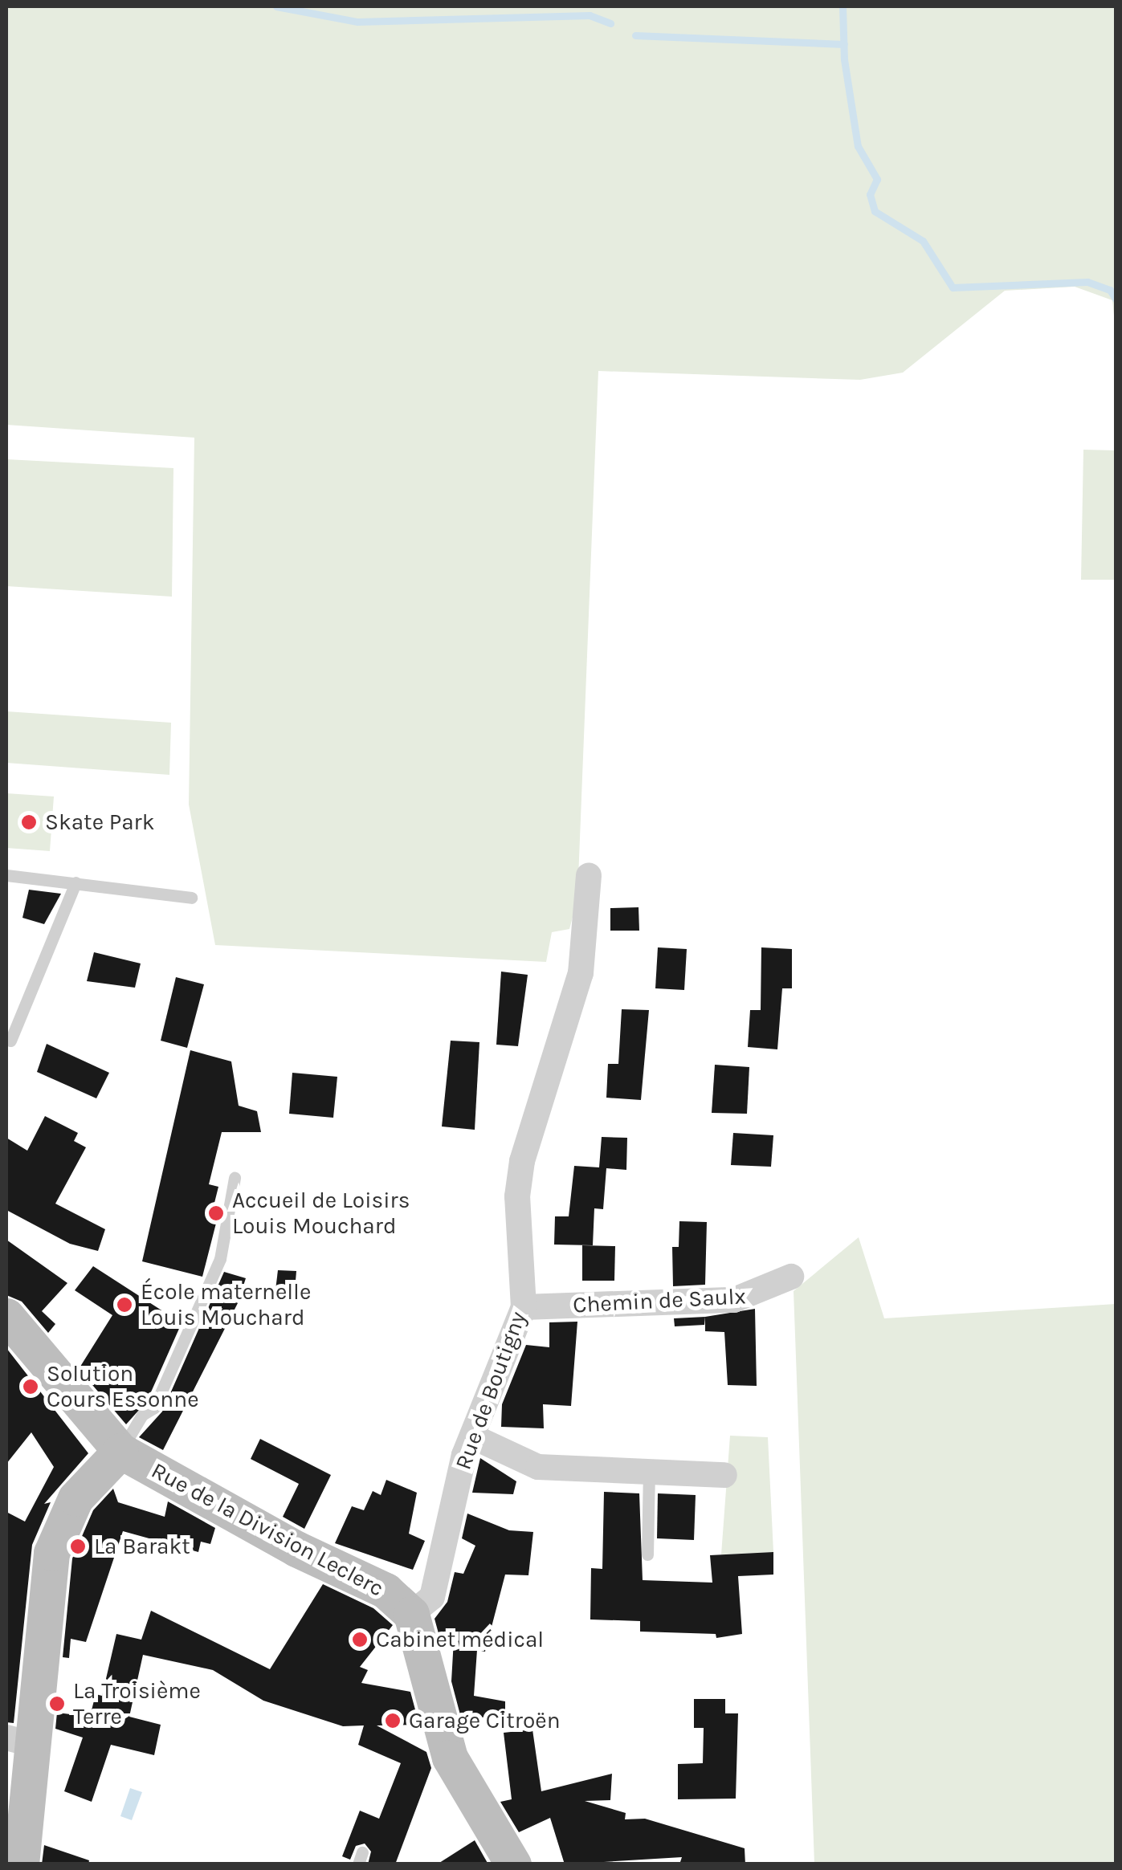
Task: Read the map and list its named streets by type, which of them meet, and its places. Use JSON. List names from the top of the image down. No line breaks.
{"streets":{"main road":["Rue de la Division Leclerc"],"street":["Chemin de Saulx","Rue de Boutigny"]},"crossings":[["Chemin de Saulx","Rue de Boutigny"],["Rue de Boutigny","Rue de la Division Leclerc"]],"places":["Skate Park","Accueil de Loisirs Louis Mouchard","École maternelle Louis Mouchard","Solution Cours Essonne","La Barakt","Cabinet médical","La Troisième Terre","Garage Citroën"]}
